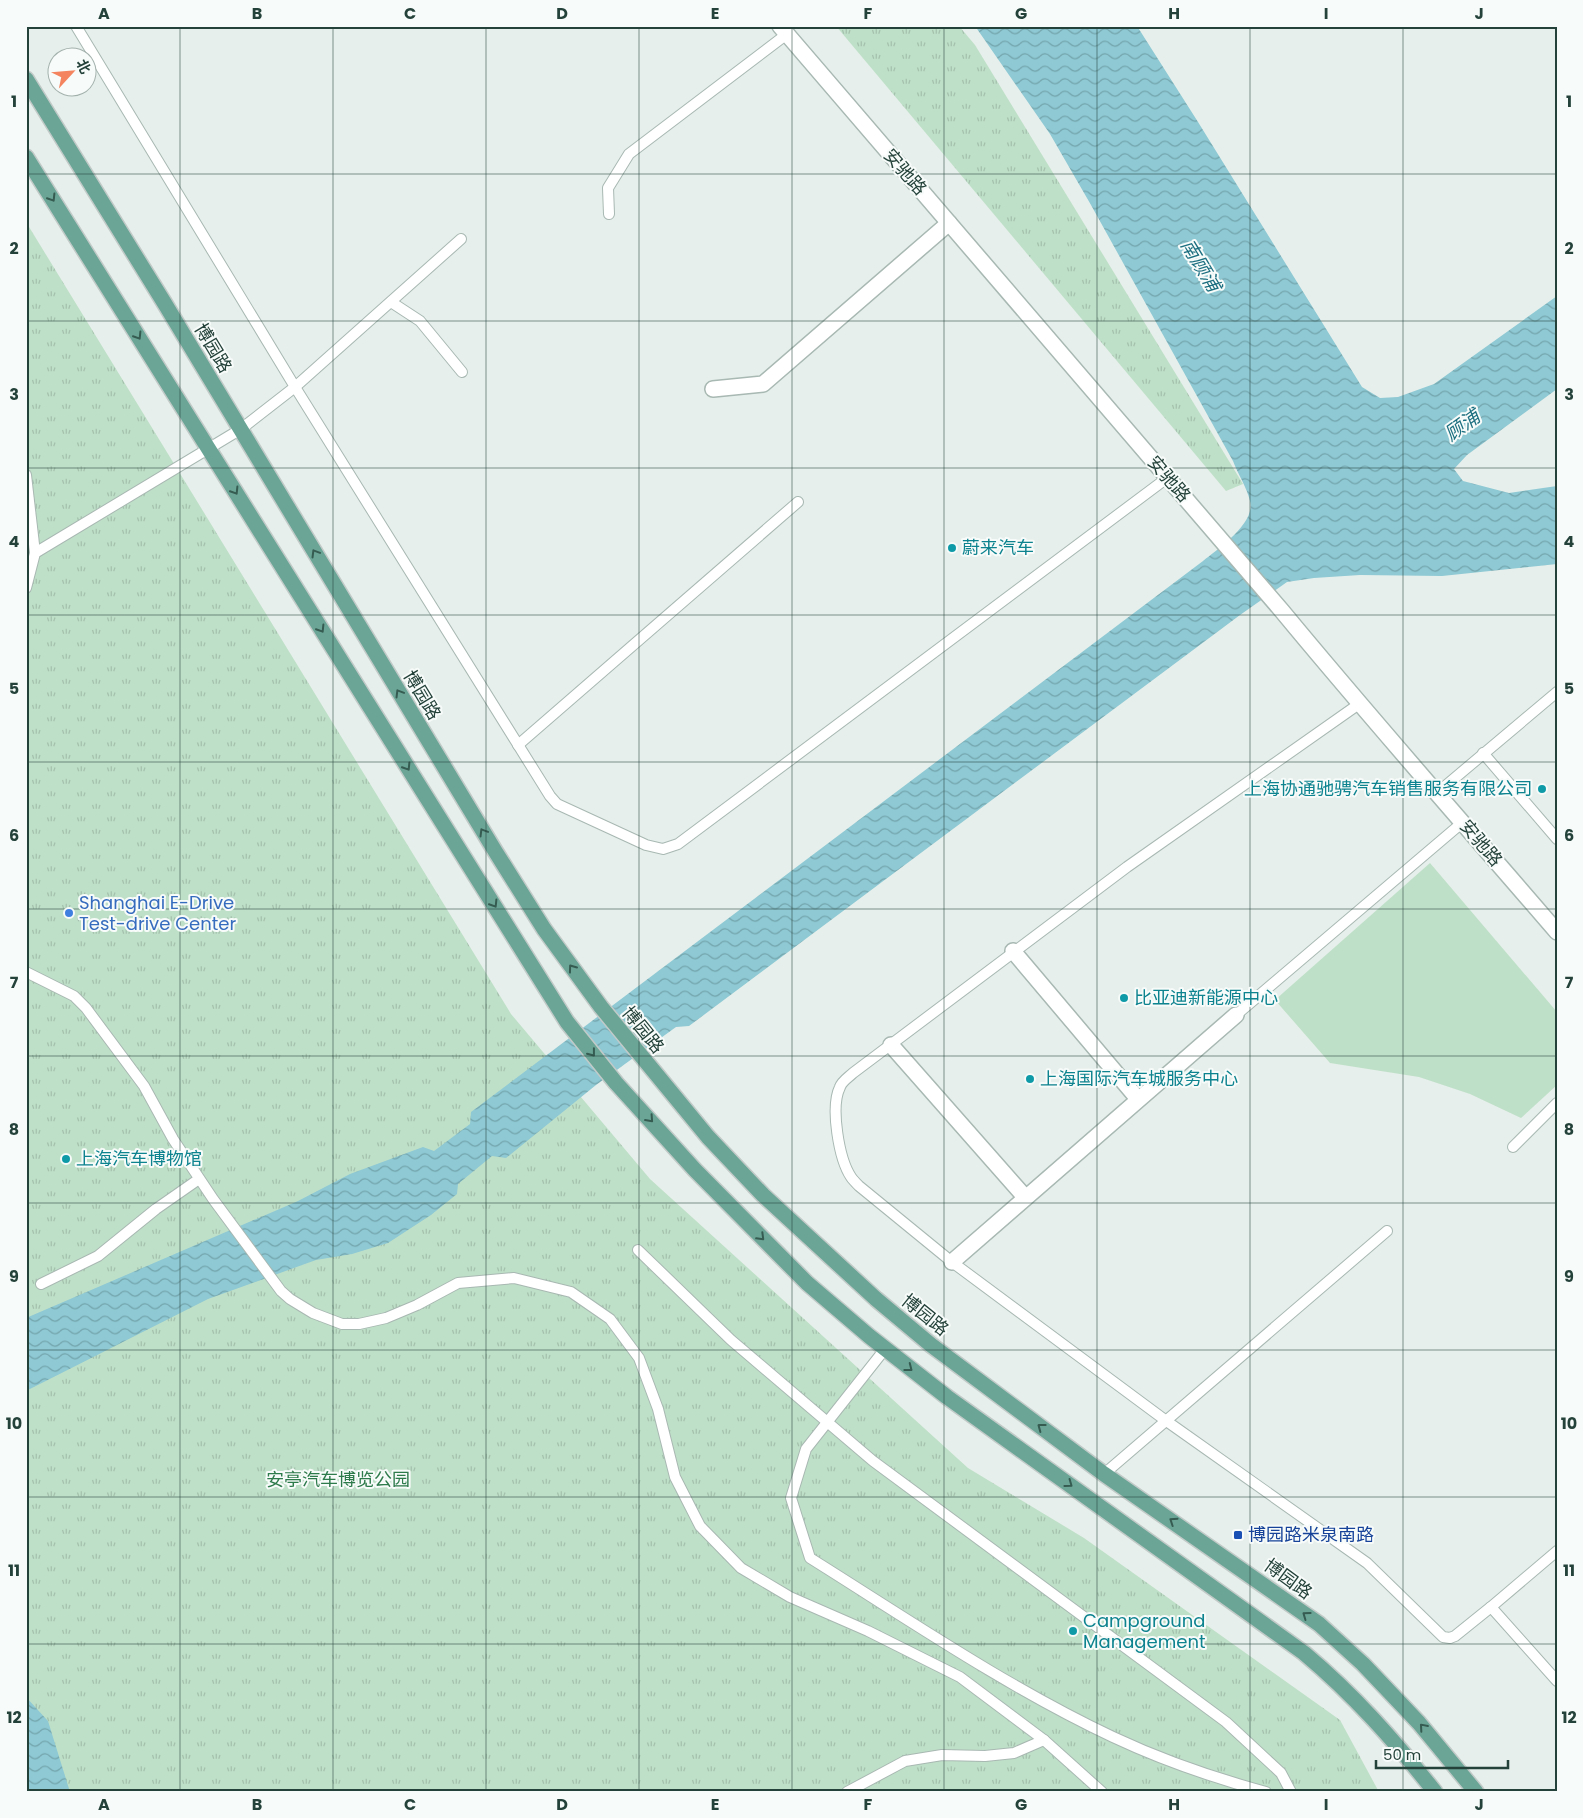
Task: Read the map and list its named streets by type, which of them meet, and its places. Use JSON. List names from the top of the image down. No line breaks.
{"streets":{"main road":["博园路"],"street":["安驰路"]},"water":["南顾浦","顾浦"],"parks":["安亭汽车博览公园"],"places":{"other":["蔚来汽车","上海协通驰骋汽车销售服务有限公司","Shanghai E-Drive Test-drive Center","比亚迪新能源中心","上海国际汽车城服务中心","上海汽车博物馆","Campground Management"],"transit":["博园路米泉南路"]},"scale_bar":"50 m","north":"top right","grid":{"columns":["A","B","C","D","E","F","G","H","I","J"],"rows":["1","2","3","4","5","6","7","8","9","10","11","12"]}}
